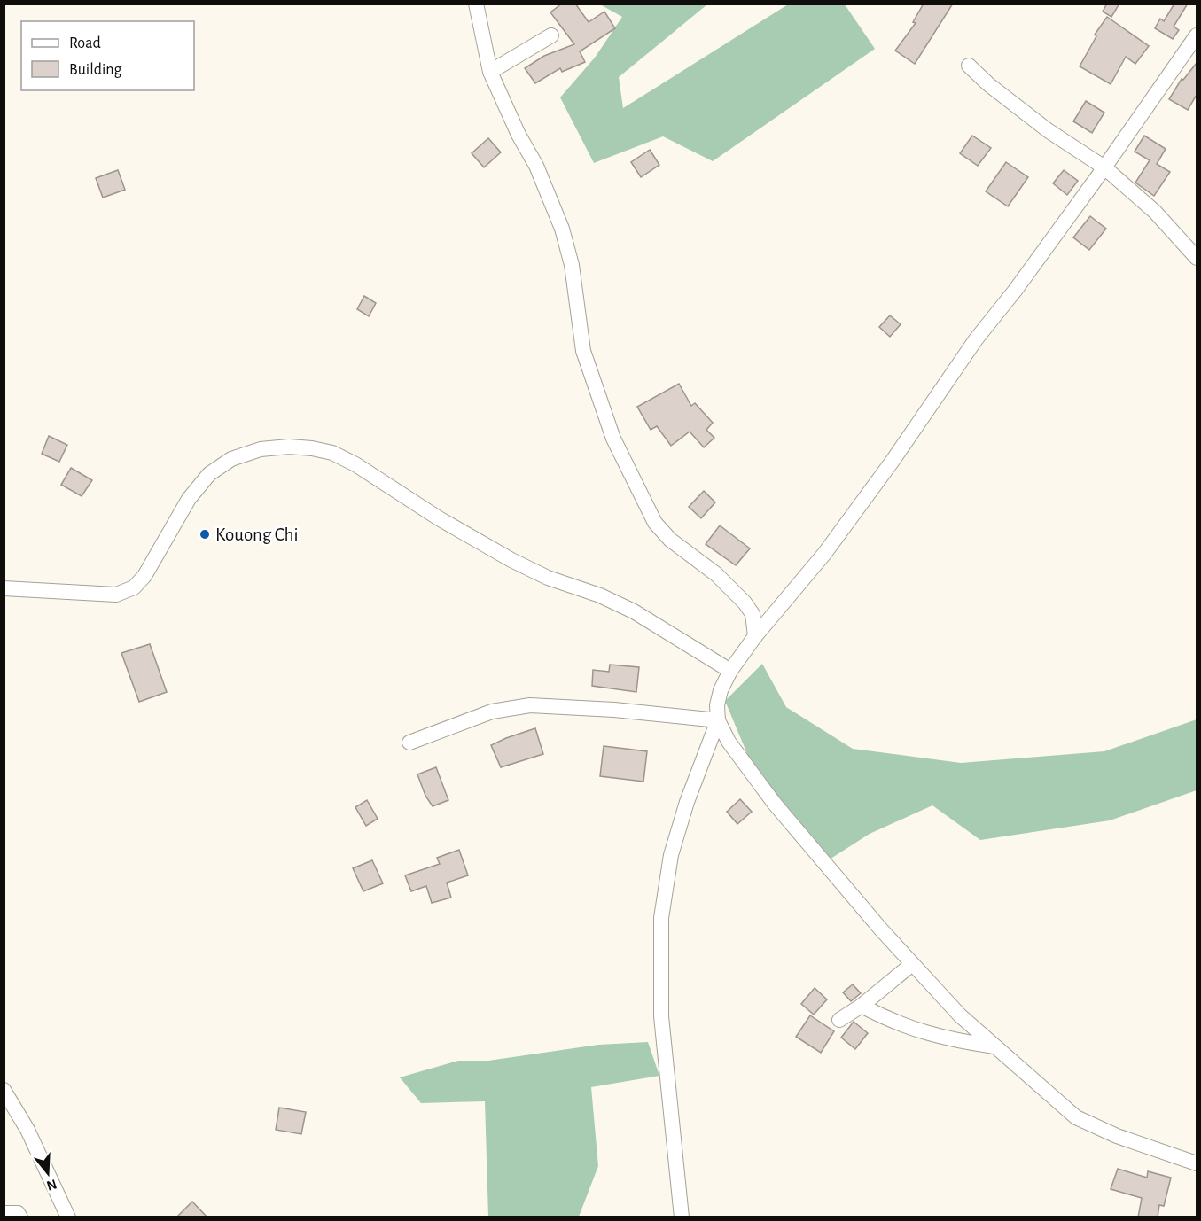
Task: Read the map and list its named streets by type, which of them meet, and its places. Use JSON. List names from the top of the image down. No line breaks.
{"places":["Kouong Chi"],"legend":["Road","Building"],"north":"bottom"}
